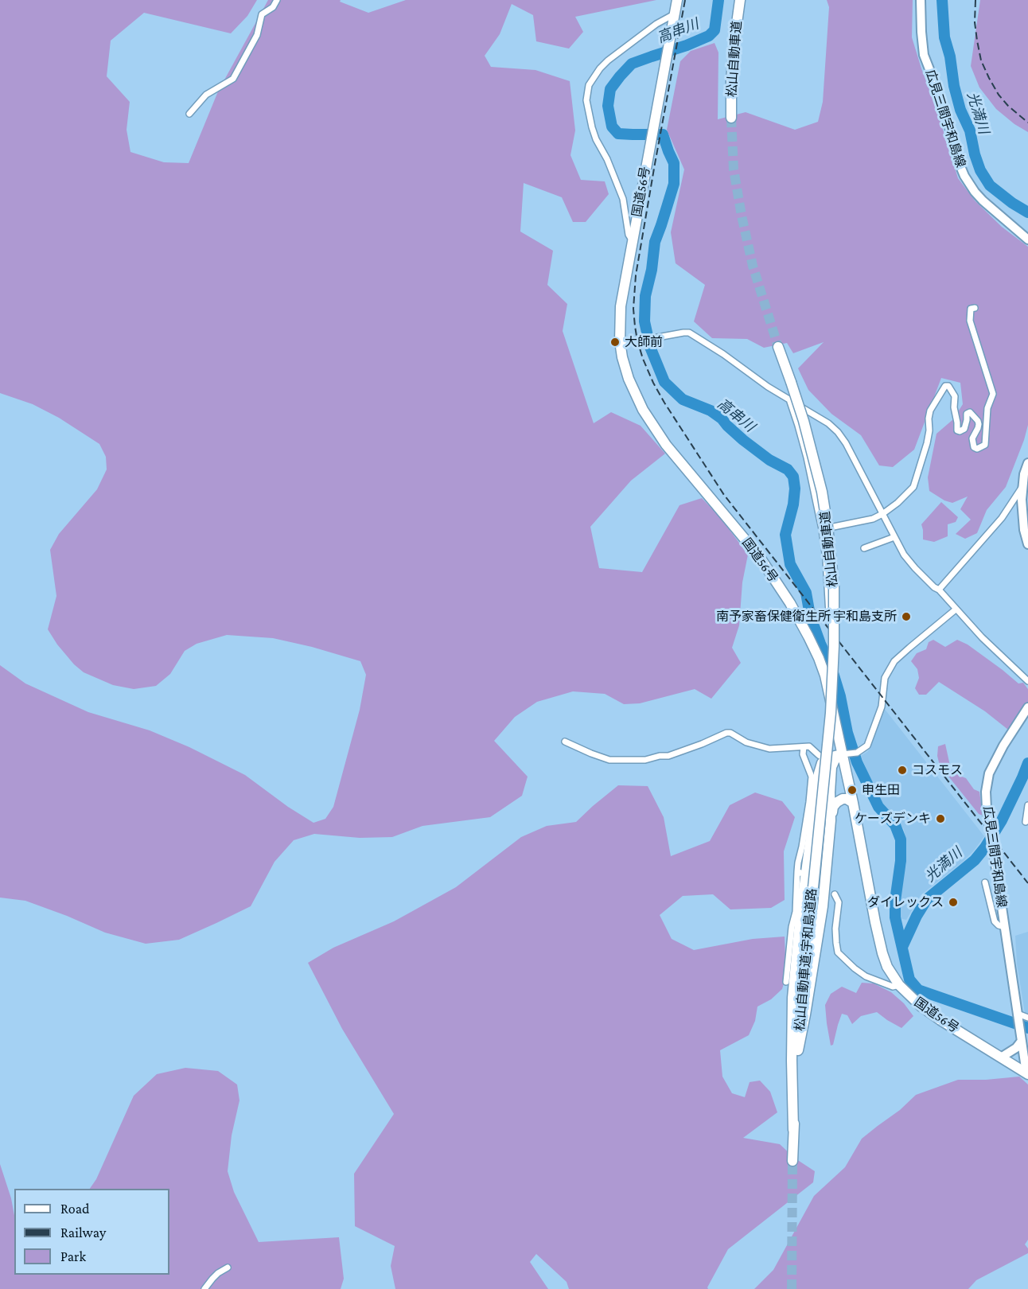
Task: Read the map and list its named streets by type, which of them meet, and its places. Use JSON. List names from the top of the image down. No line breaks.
{"streets":{"highway":["松山自動車道","国道56号","松山自動車道;宇和島道路"],"main road":["広見三間宇和島線"]},"crossings":[["松山自動車道","松山自動車道;宇和島道路"]],"water":["高串川","光満川"],"places":["大師前","南予家畜保健衛生所 宇和島支所","コスモス","申生田","ケーズデンキ","ダイレックス"],"legend":["Road","Railway","Park"]}
